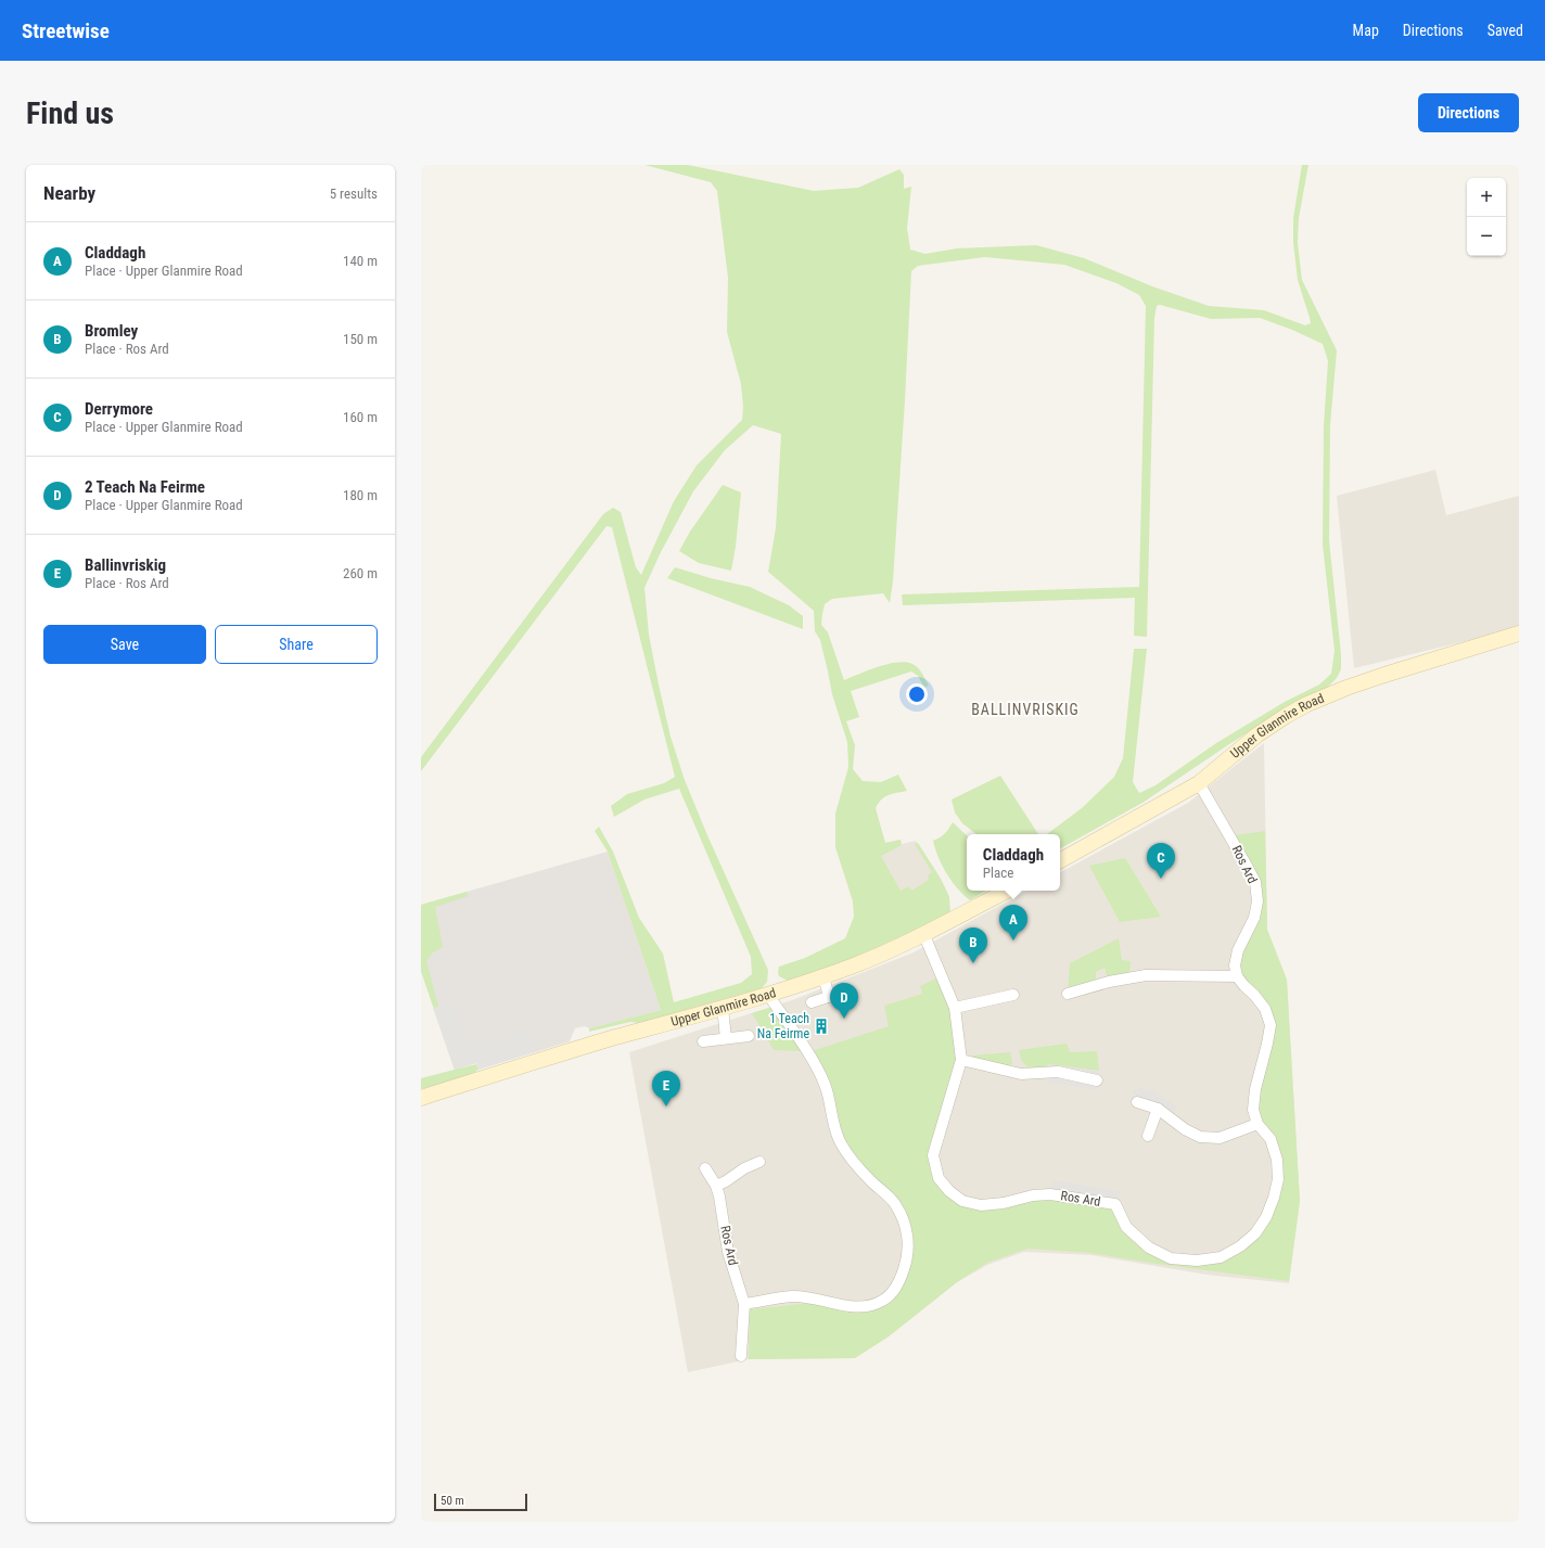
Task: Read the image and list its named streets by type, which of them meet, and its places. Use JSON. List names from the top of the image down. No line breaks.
{"streets":{"main road":["Upper Glanmire Road"],"street":["Ros Ard"]},"crossings":[["Upper Glanmire Road","Ros Ard"]],"districts":["BALLINVRISKIG"],"places":{"building":["1 Teach Na Feirme"]},"scale_bar":"50 m","page":{"header":"Streetwise","nav":["Map","Directions","Saved"],"buttons":["Directions",["Save","Share"]],"title":"Find us","heading":["Nearby","5 results"],"map_buttons":["+","−"],"list":[{"mark":"A","name":"Claddagh","note":"Place · Upper Glanmire Road","value":"140 m"},{"mark":"B","name":"Bromley","note":"Place · Ros Ard","value":"150 m"},{"mark":"C","name":"Derrymore","note":"Place · Upper Glanmire Road","value":"160 m"},{"mark":"D","name":"2 Teach Na Feirme","note":"Place · Upper Glanmire Road","value":"180 m"},{"mark":"E","name":"Ballinvriskig","note":"Place · Ros Ard","value":"260 m"}],"popup":["Claddagh","Place"],"pins":["C","A","B","D","E"],"scale":"50 m"}}
